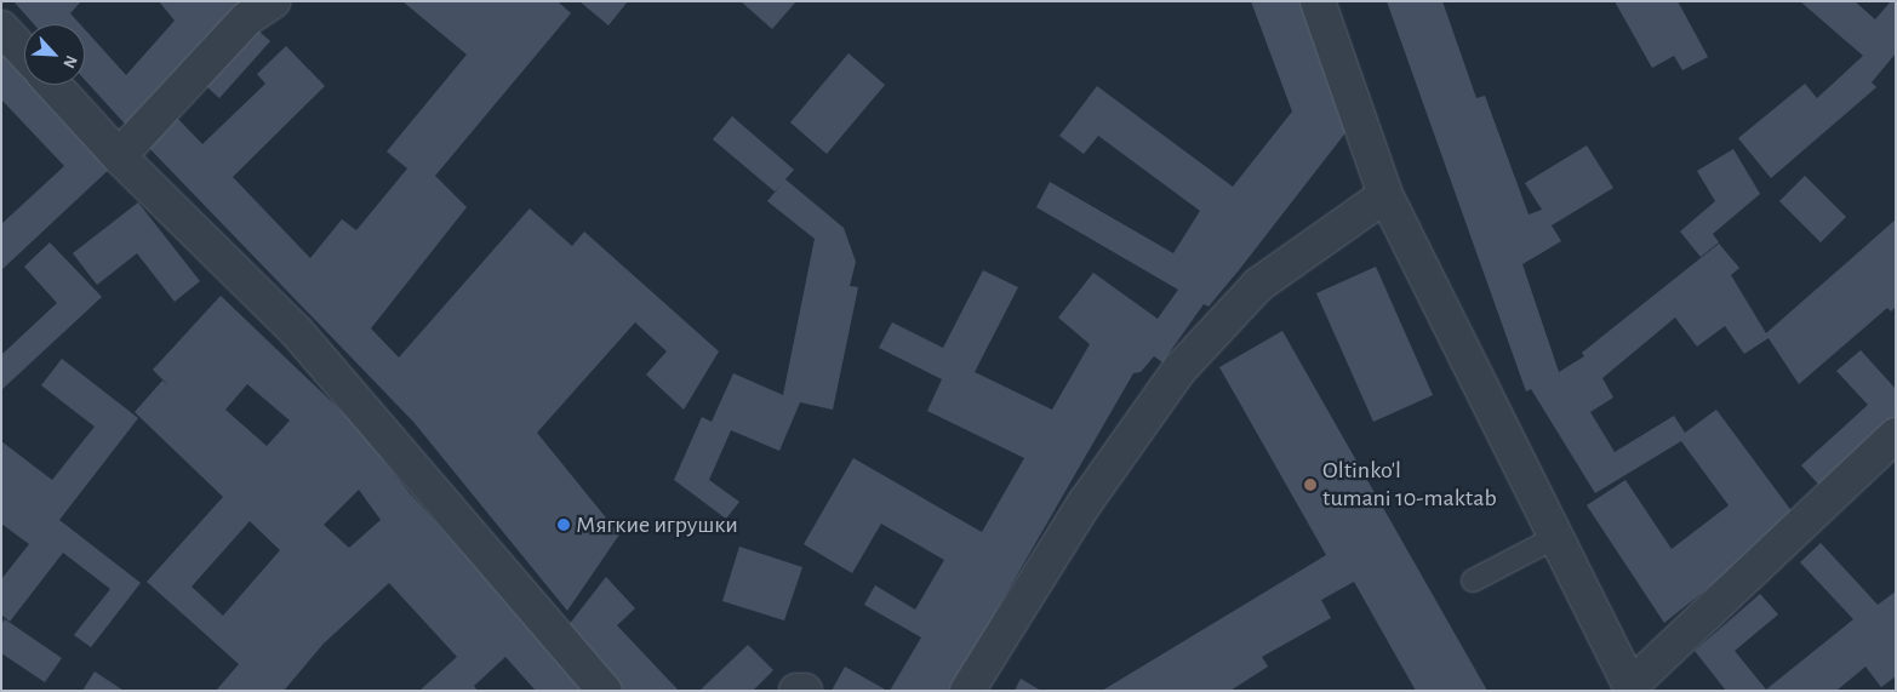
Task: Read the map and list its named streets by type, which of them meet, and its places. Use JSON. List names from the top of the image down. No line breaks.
{"places":["Oltinko'l tumani 10-maktab","Мягкие игрушки"],"north":"bottom right"}
